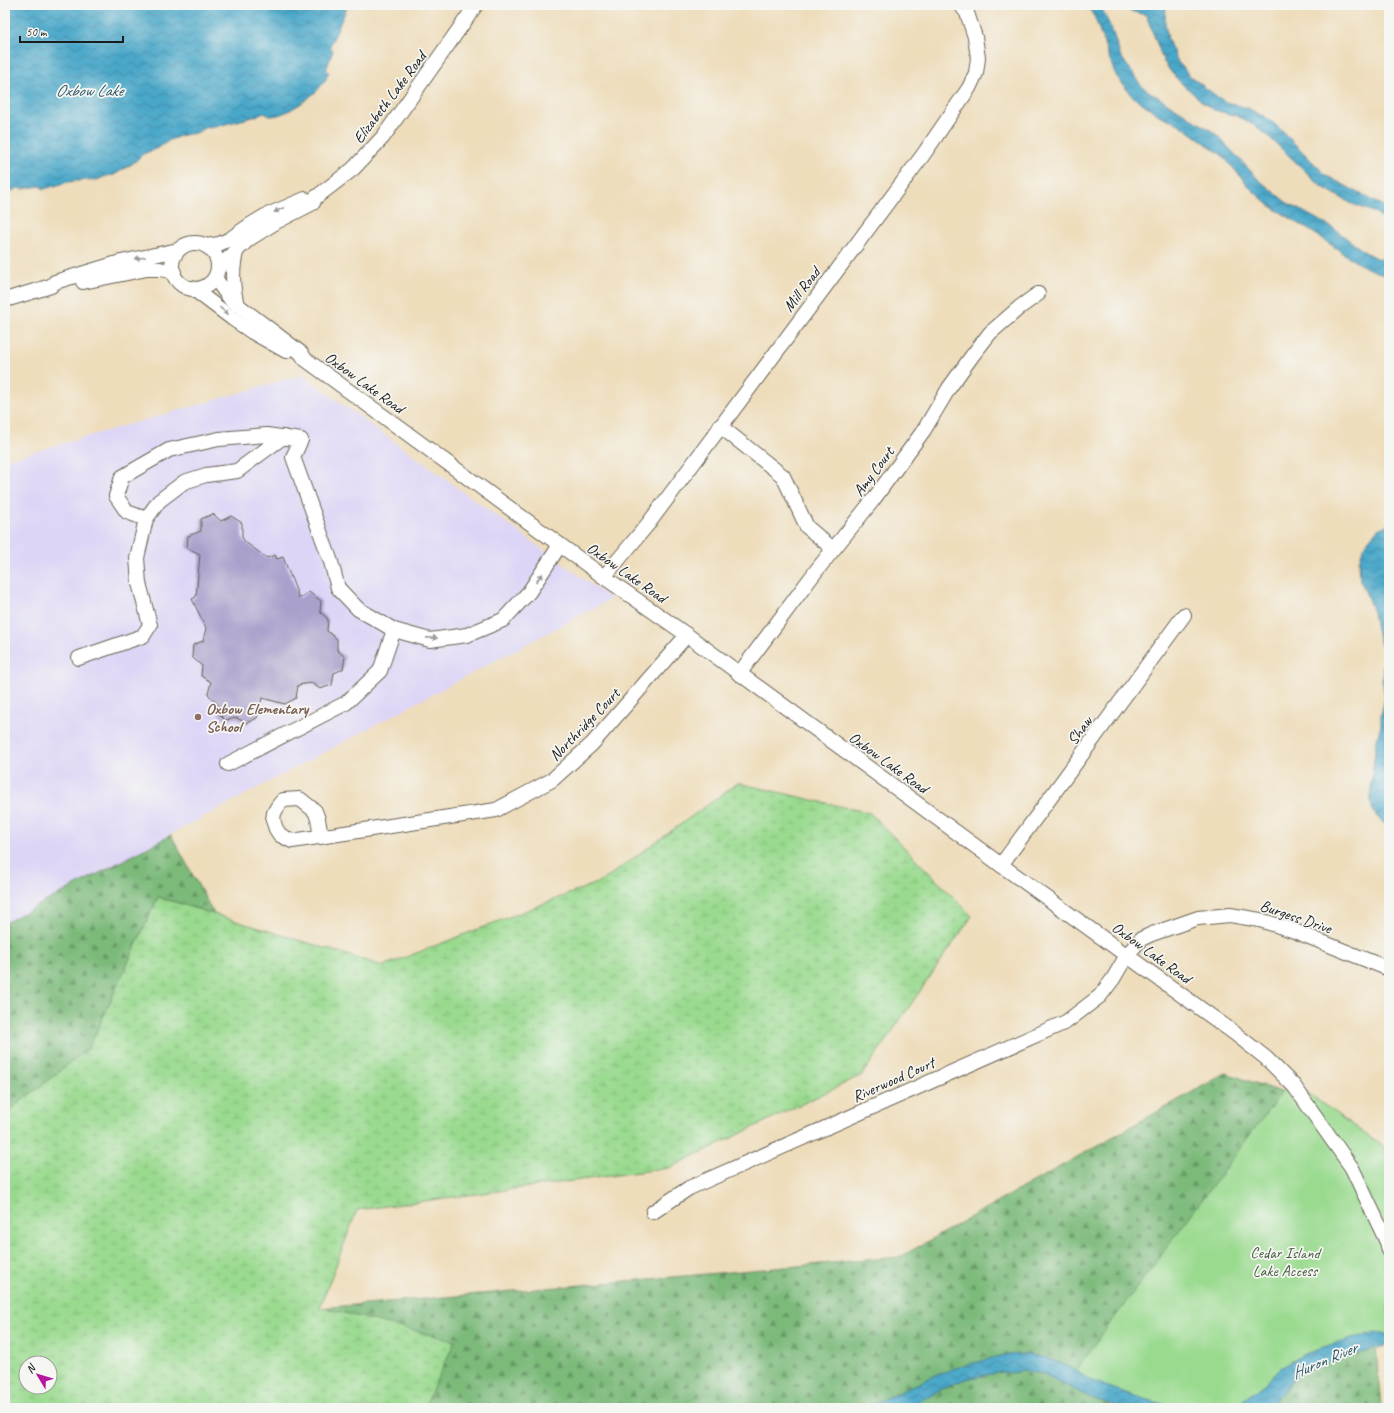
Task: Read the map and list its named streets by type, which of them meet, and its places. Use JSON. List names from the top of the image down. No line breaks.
{"streets":{"street":["Elizabeth Lake Road","Mill Road","Oxbow Lake Road","Amy Court","Northridge Court","Shaw","Burgess Drive","Riverwood Court"]},"crossings":[["Elizabeth Lake Road","Oxbow Lake Road"],["Mill Road","Oxbow Lake Road"],["Oxbow Lake Road","Amy Court"],["Oxbow Lake Road","Northridge Court"],["Oxbow Lake Road","Shaw"],["Oxbow Lake Road","Burgess Drive"],["Oxbow Lake Road","Riverwood Court"],["Burgess Drive","Riverwood Court"]],"water":["Oxbow Lake","Huron River"],"parks":["Cedar Island Lake Access"],"places":["Oxbow Elementary School"],"scale_bar":"50 m","north":"top left"}
